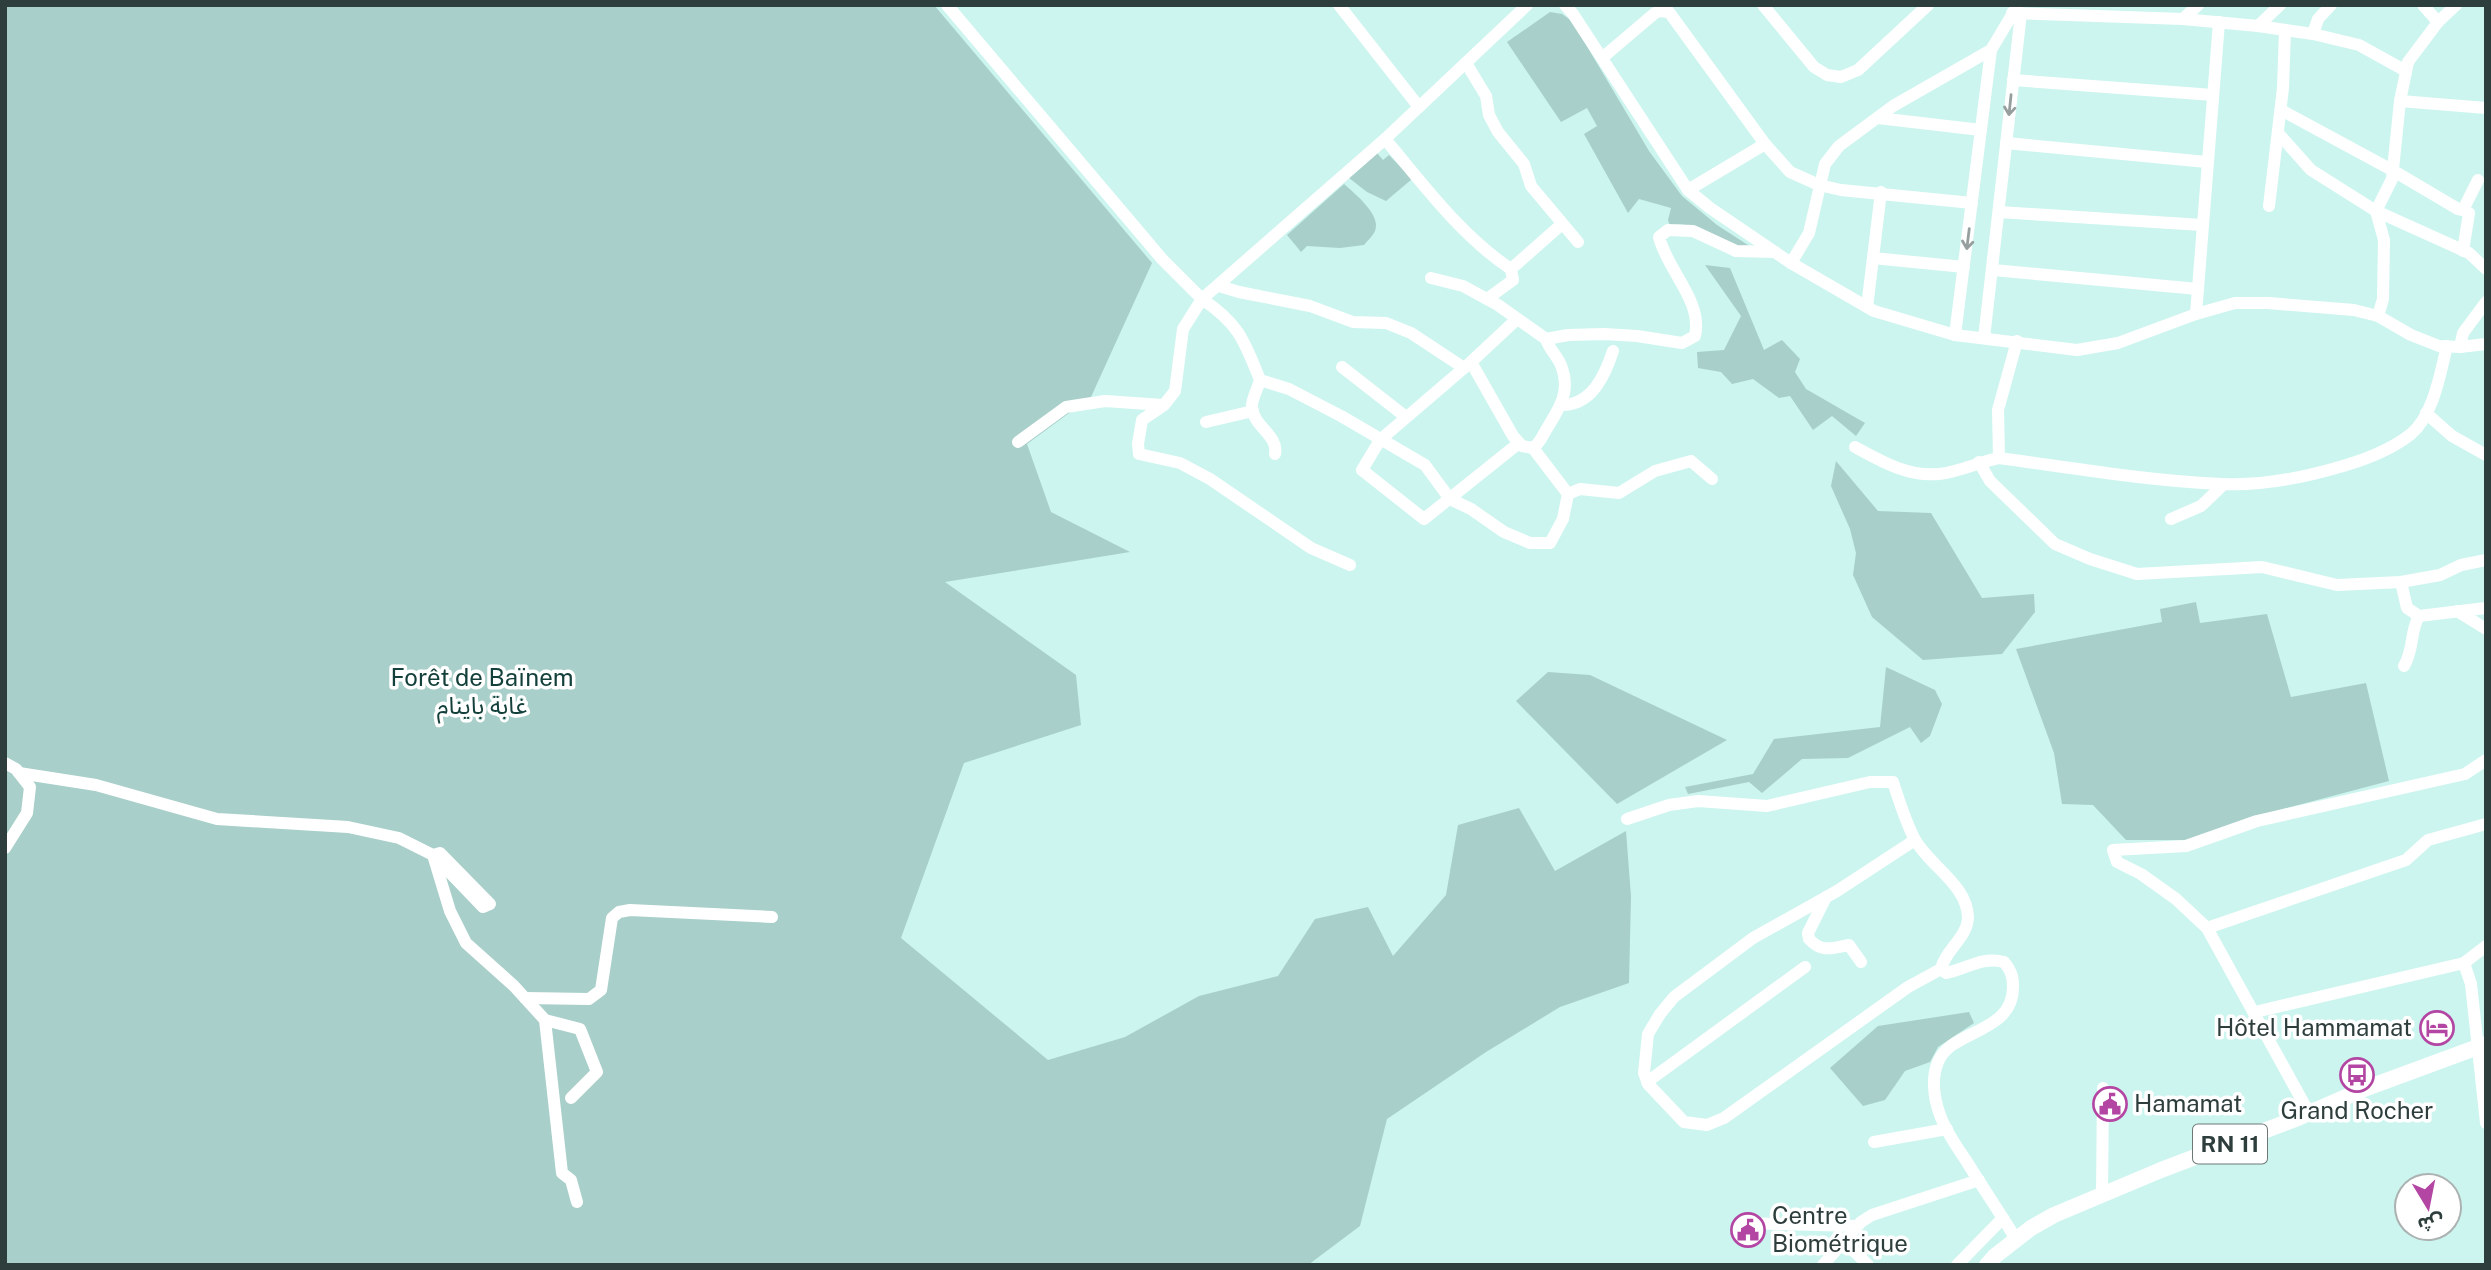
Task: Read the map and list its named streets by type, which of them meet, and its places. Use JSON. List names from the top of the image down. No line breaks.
{"streets":{"main road":["RN 11"]},"parks":["Forêt de Baïnem غابة باينام"],"places":{"hotel":["Hôtel Hammamat"],"bus stop":["Grand Rocher"],"public building":["Hamamat","Centre Biométrique"]},"north":"bottom"}
